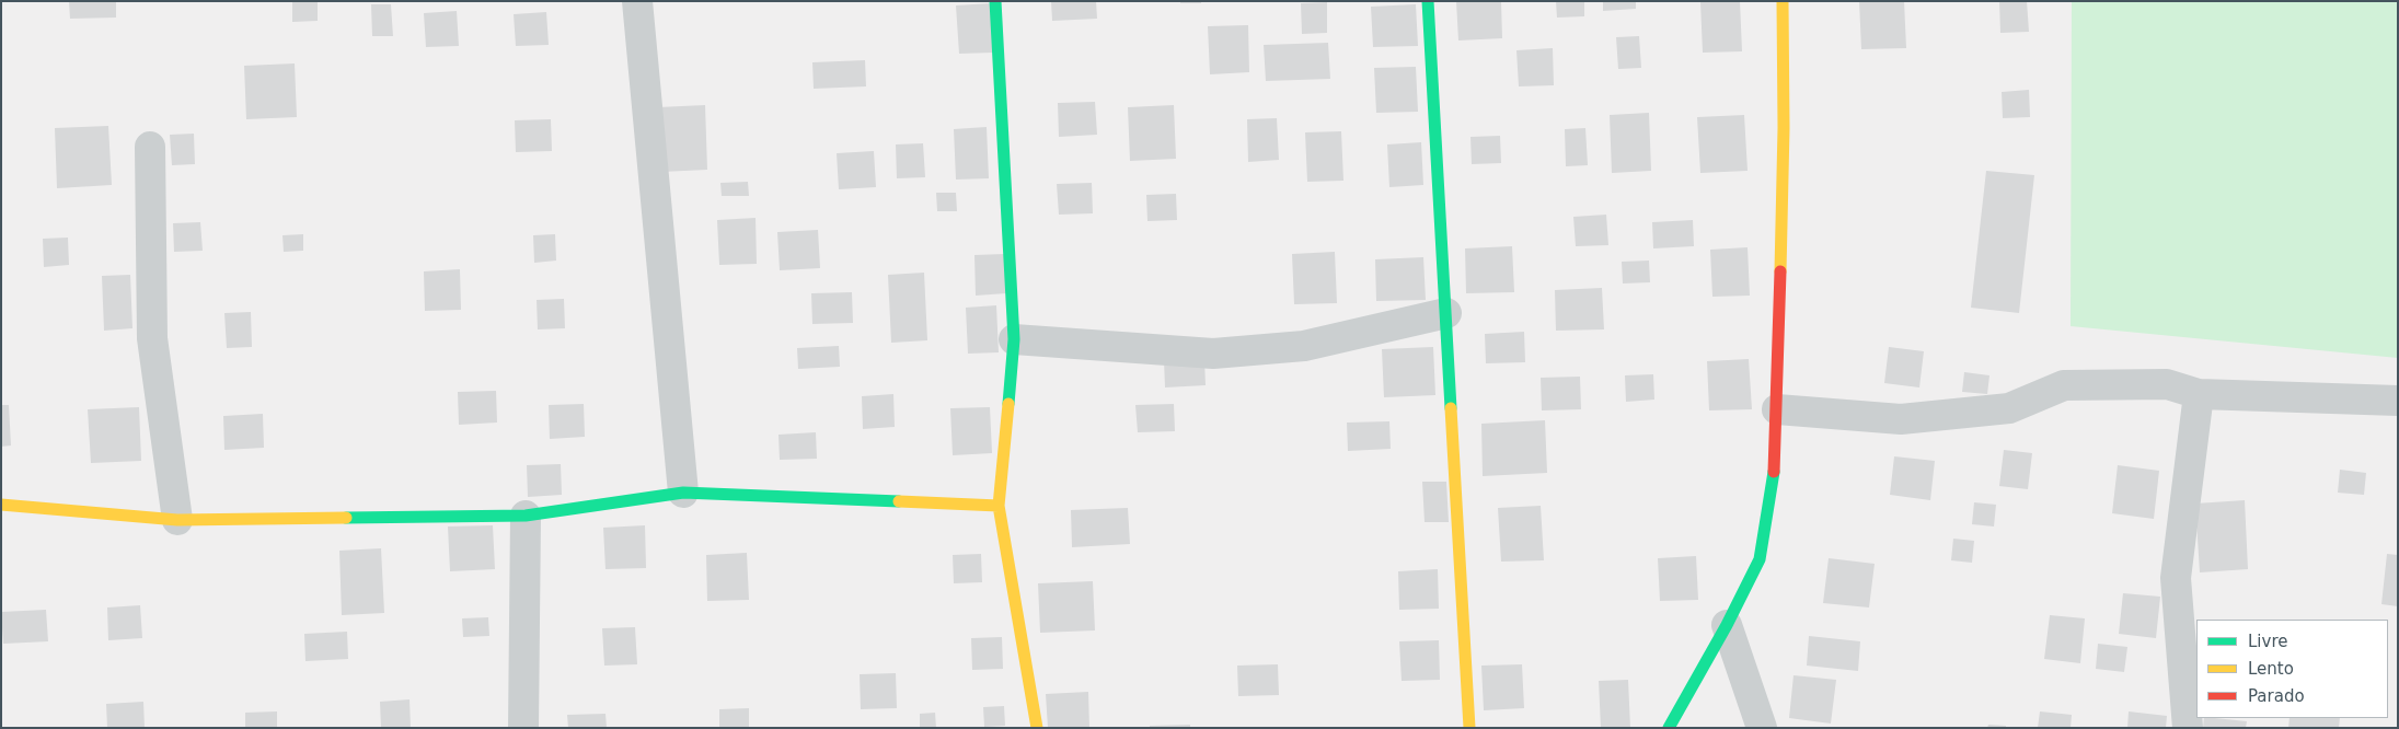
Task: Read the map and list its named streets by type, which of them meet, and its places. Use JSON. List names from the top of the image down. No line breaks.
{"legend":["Livre","Lento","Parado"]}
